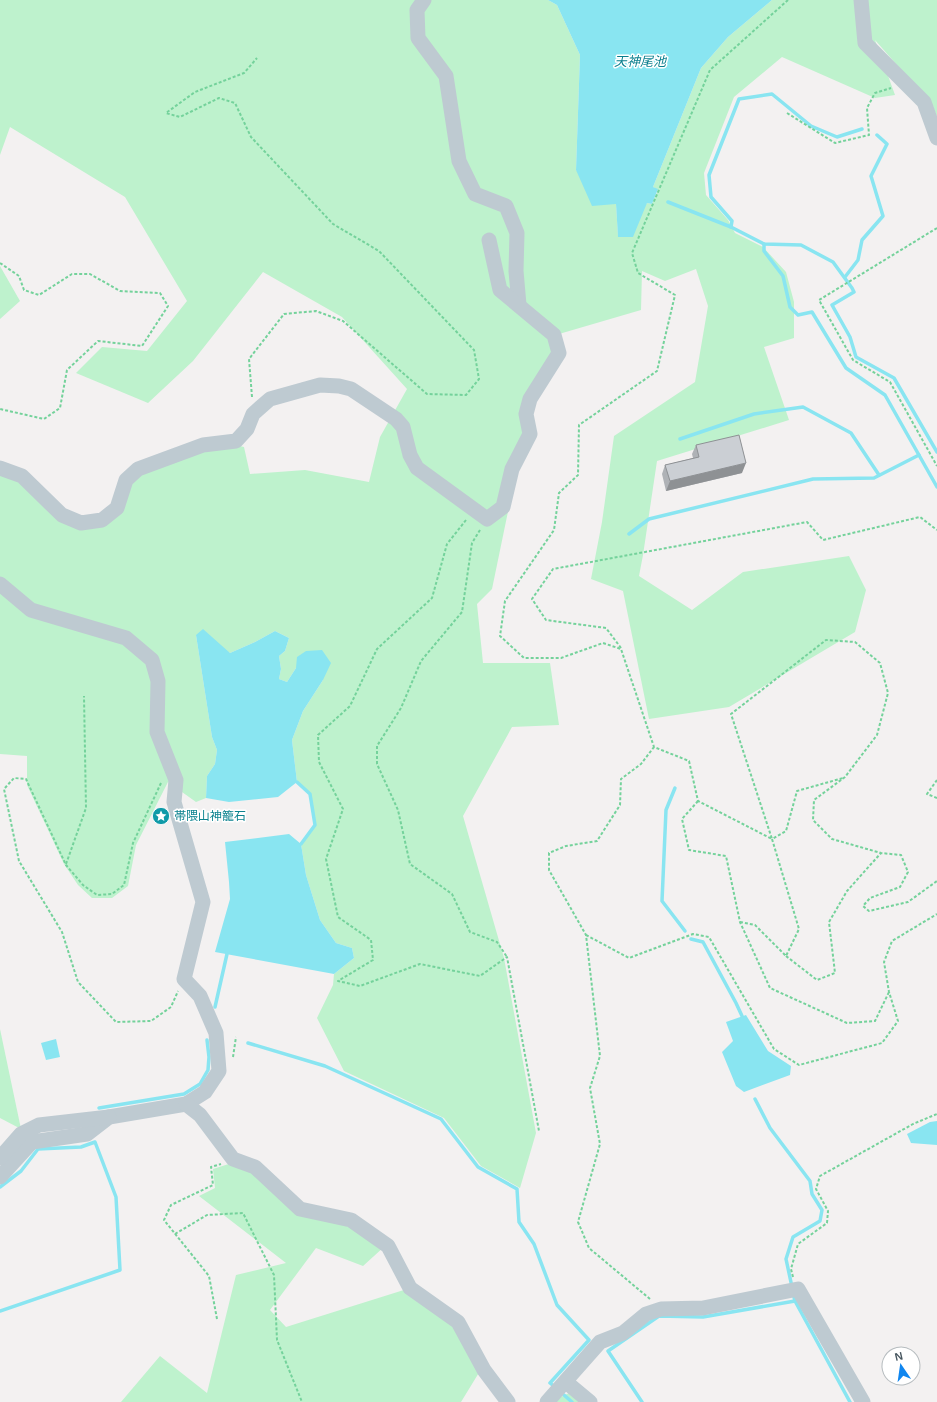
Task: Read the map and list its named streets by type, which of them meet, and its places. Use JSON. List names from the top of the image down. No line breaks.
{"water":["天神尾池"],"places":{"place":["帯隈山神籠石"]},"north":"top"}
